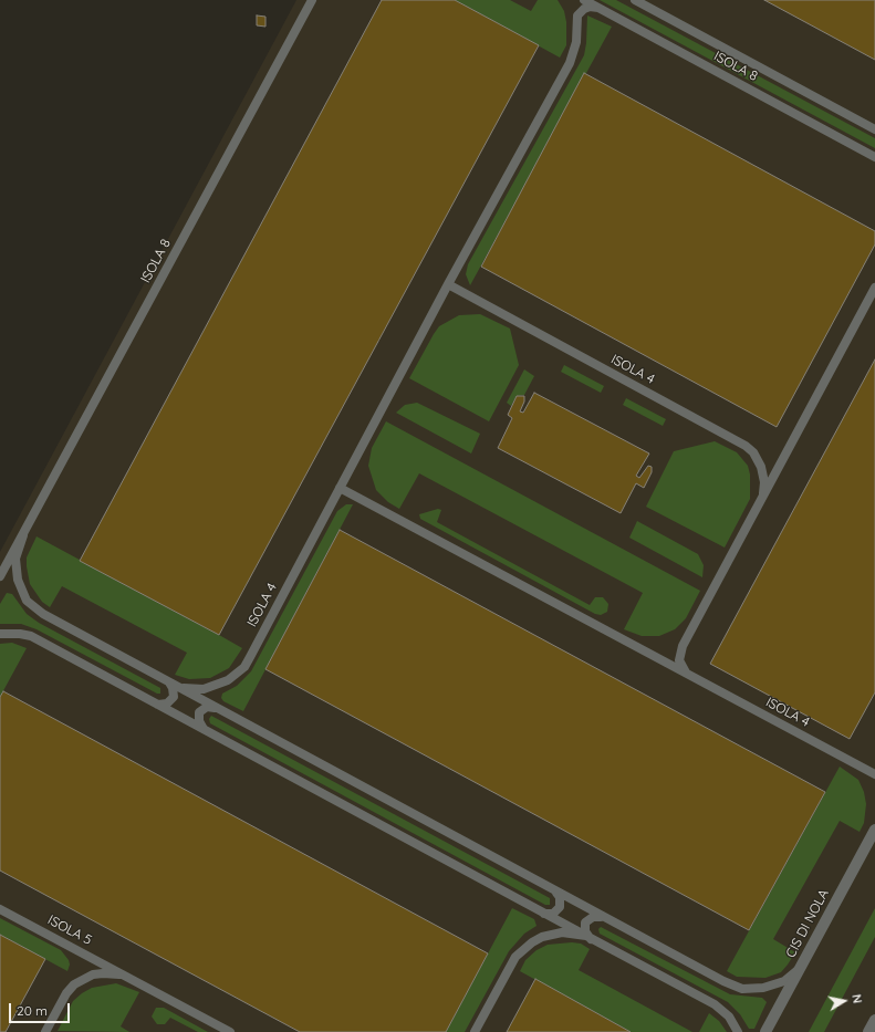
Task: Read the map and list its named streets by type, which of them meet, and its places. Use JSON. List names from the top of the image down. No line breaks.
{"streets":{"street":["CIS DI NOLA"],"lane":["ISOLA 8","ISOLA 4","ISOLA 5"]},"crossings":[["ISOLA 8","ISOLA 4"]],"scale_bar":"20 m","north":"right"}
